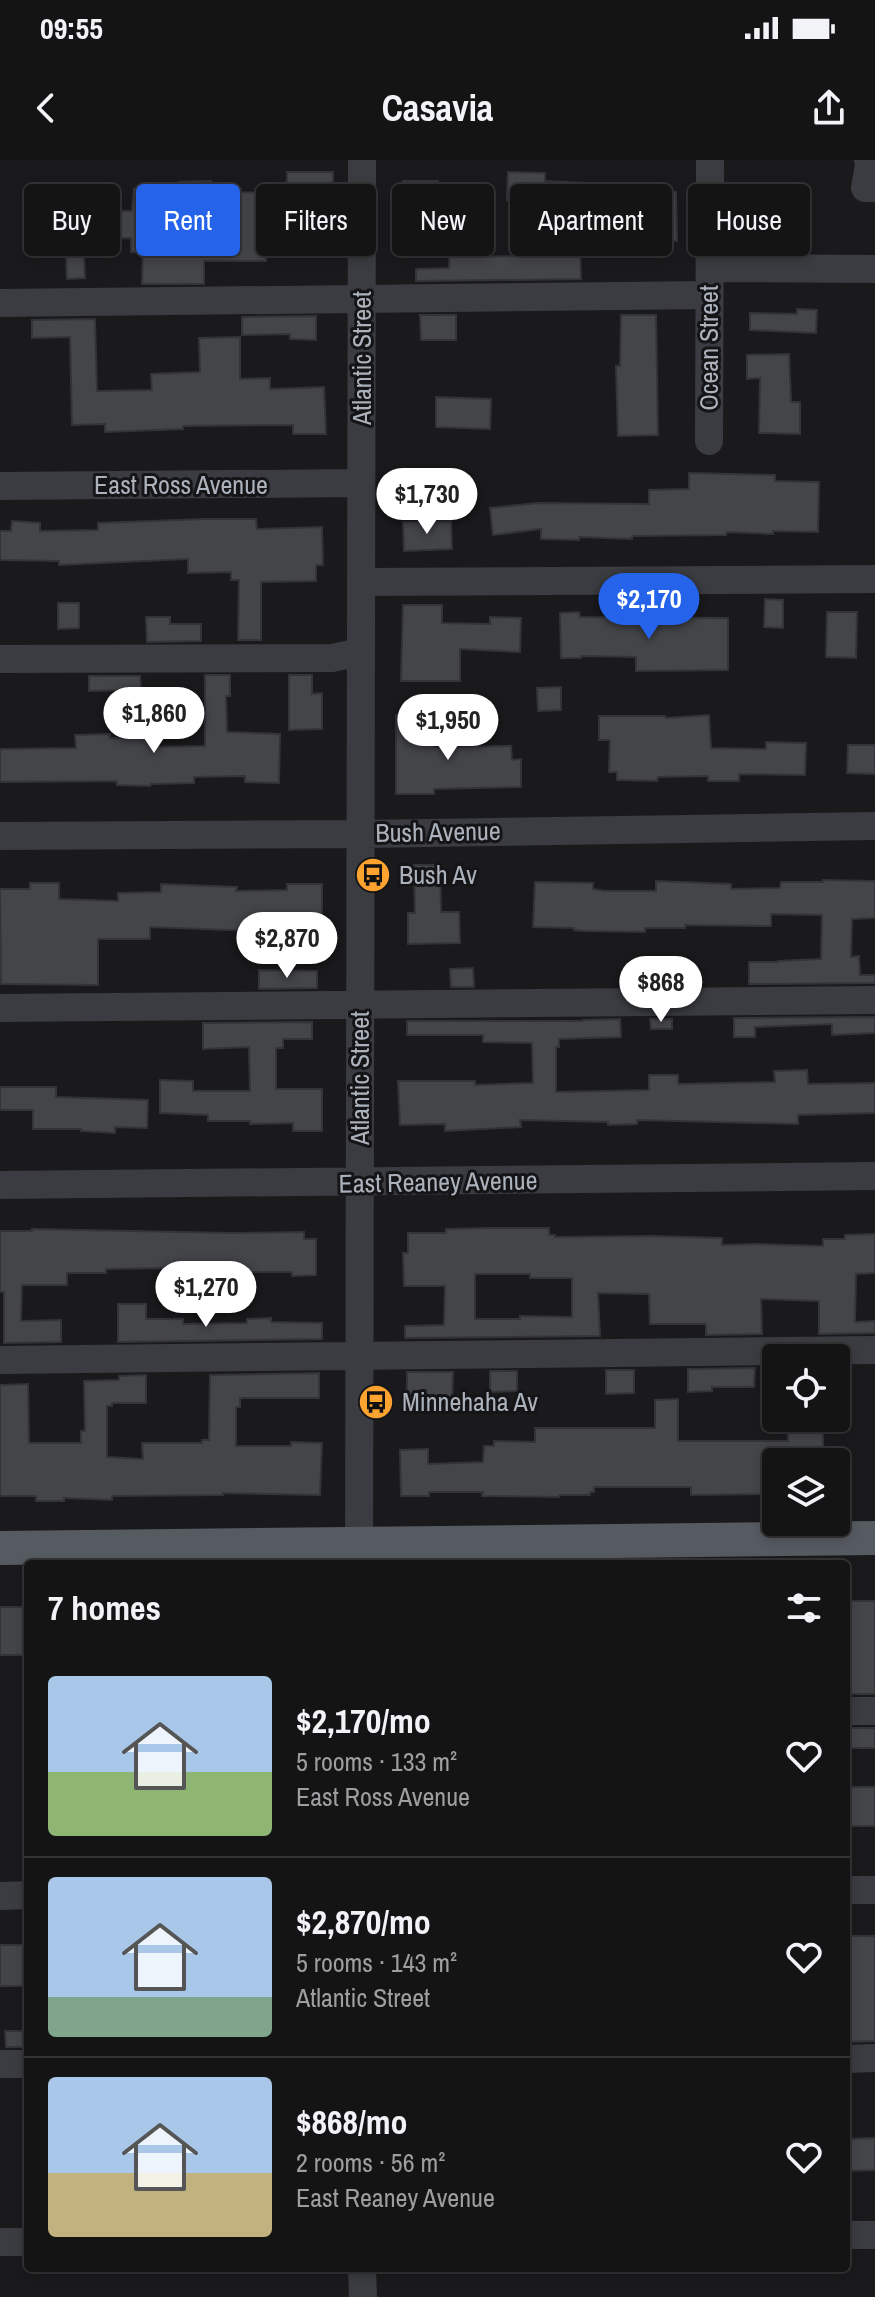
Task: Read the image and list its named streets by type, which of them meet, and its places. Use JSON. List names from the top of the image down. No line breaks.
{"streets":{"street":["Ocean Street","Atlantic Street","East Ross Avenue","Bush Avenue","East Reaney Avenue"]},"crossings":[["Atlantic Street","East Ross Avenue"],["Atlantic Street","Bush Avenue"],["Atlantic Street","East Reaney Avenue"]],"places":{"bus stop":["Bush Av","Minnehaha Av"]},"page":{"status":"09:55","header":"Casavia","chip":["Buy","Rent","Filters","New","Apartment","House"],"price":["$1,730","$2,170","$1,860","$1,950","$2,870","$868","$1,270"],"heading":"7 homes","list":[{"name":"$2,170/mo","note":"5 rooms · 133 m² · East Ross Avenue"},{"name":"$2,870/mo","note":"5 rooms · 143 m² · Atlantic Street"},{"name":"$868/mo","note":"2 rooms · 56 m² · East Reaney Avenue"}]}}
